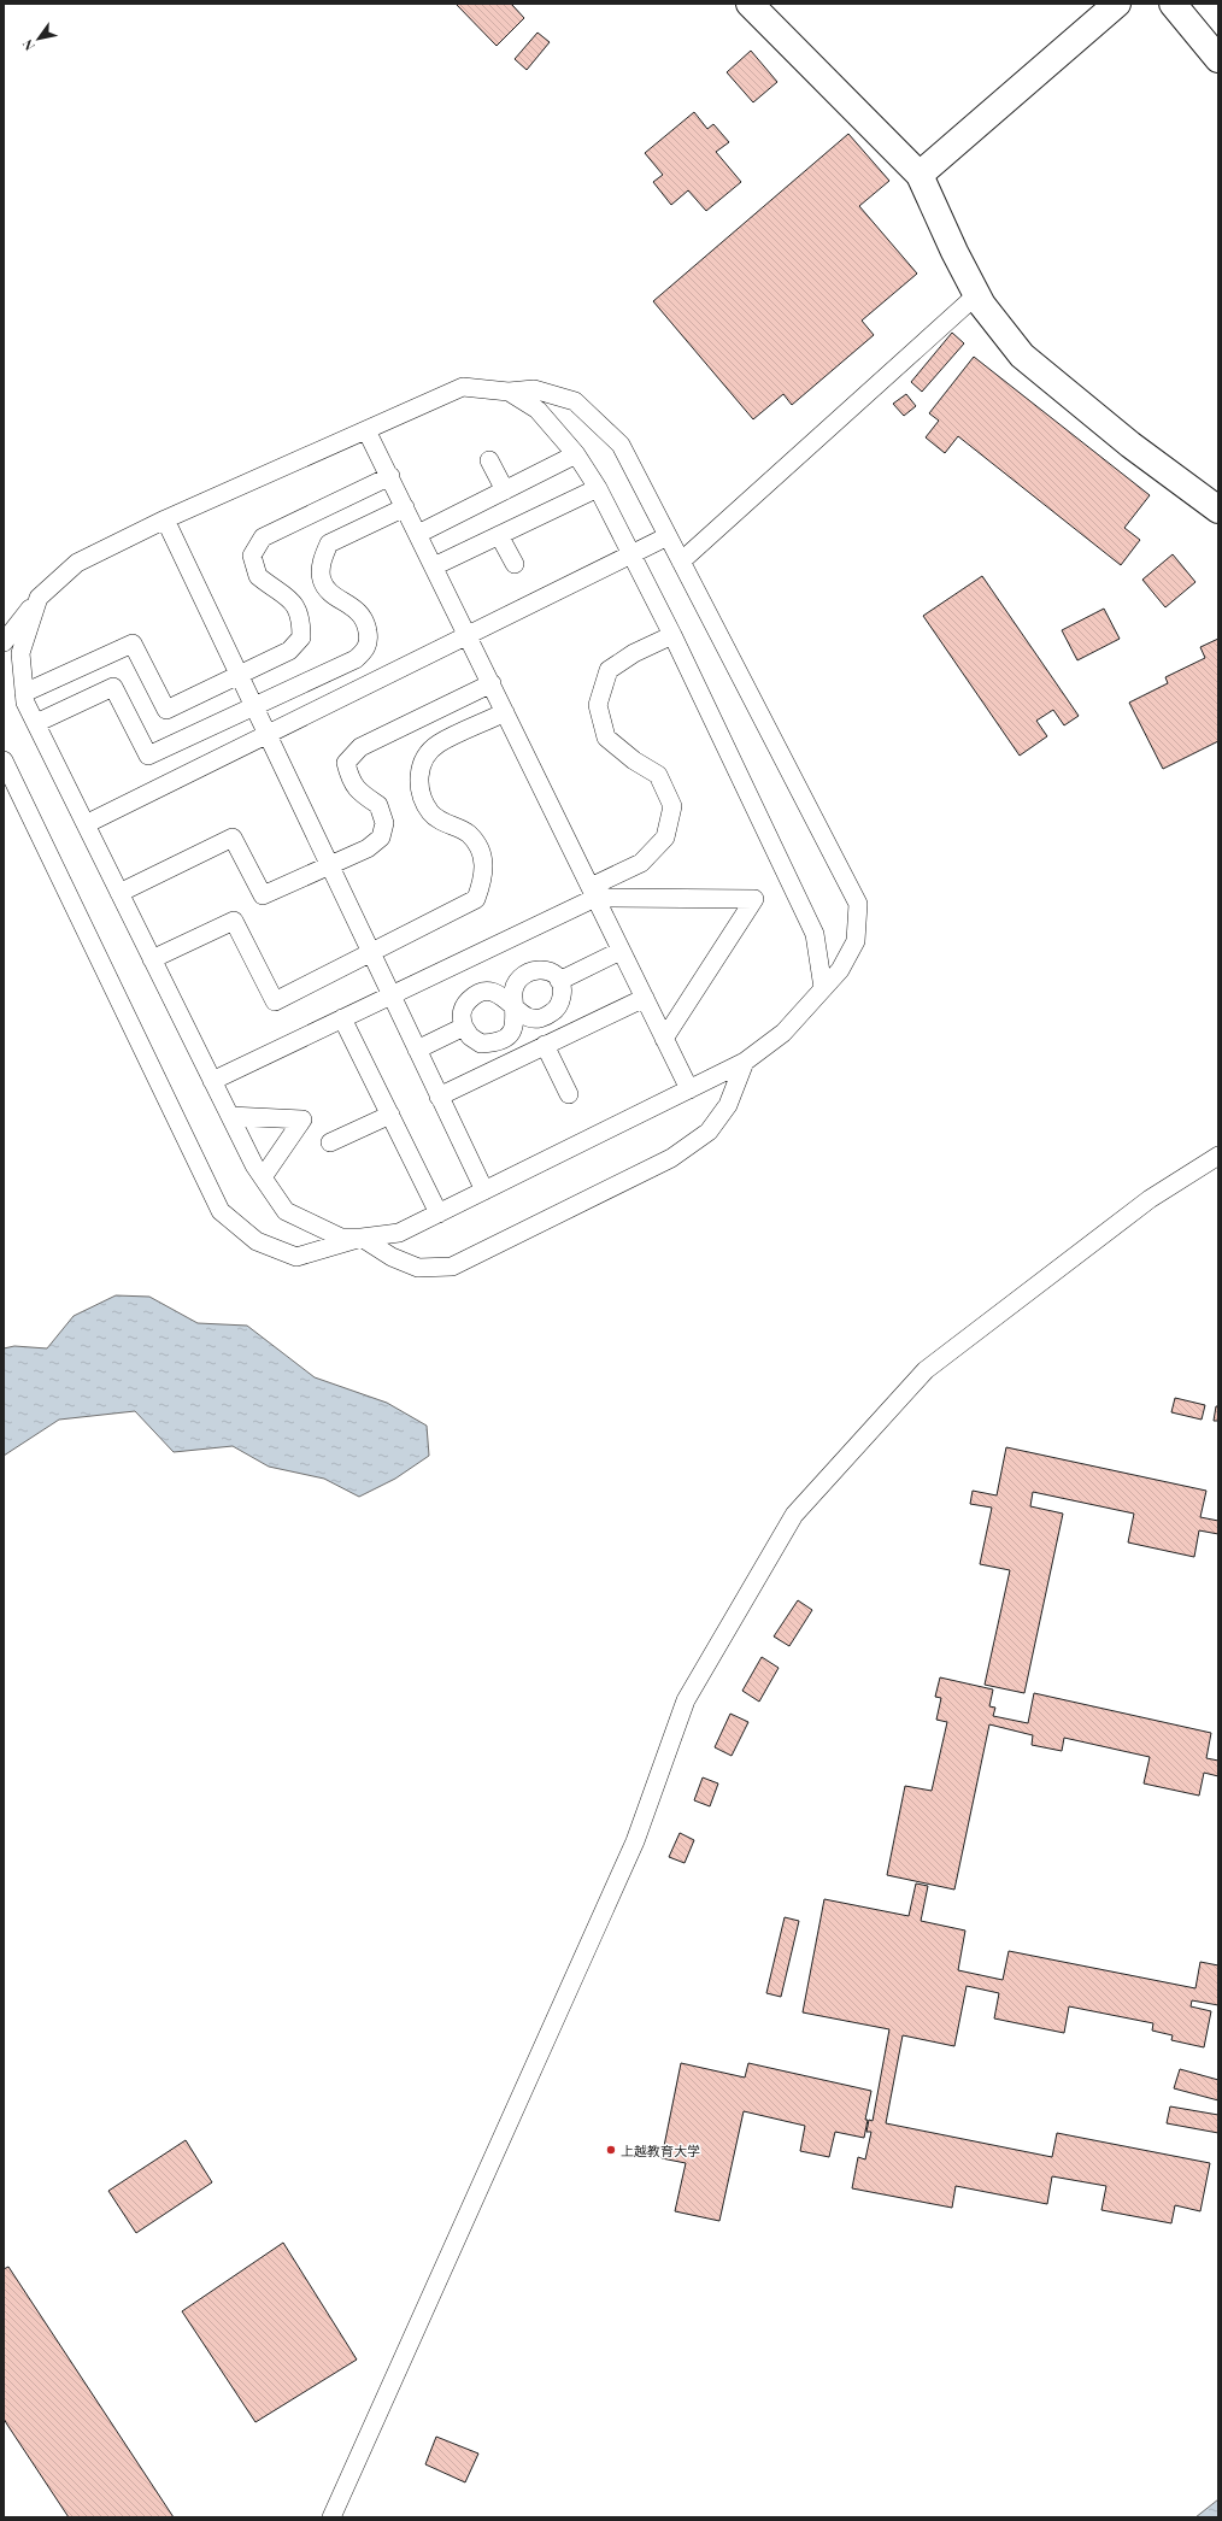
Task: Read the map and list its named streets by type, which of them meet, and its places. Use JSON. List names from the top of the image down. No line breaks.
{"places":["上越教育大学"],"north":"bottom left"}
